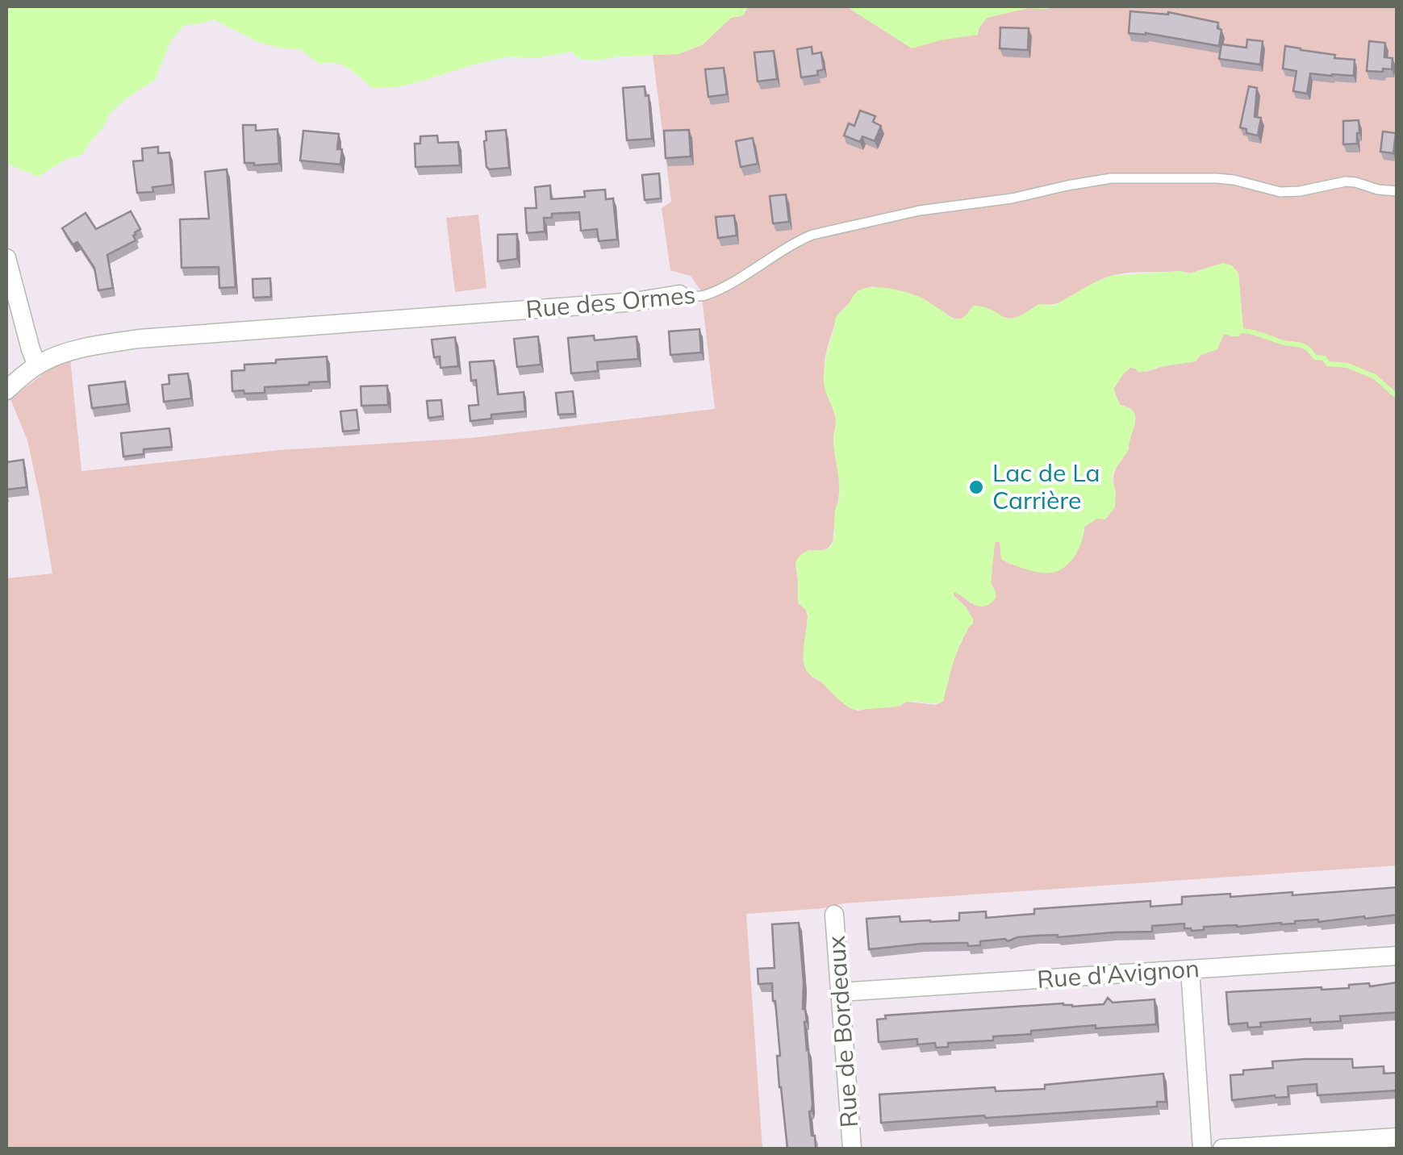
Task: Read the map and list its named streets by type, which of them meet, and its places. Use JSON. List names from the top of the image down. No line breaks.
{"streets":{"street":["Rue des Ormes","Rue d'Avignon","Rue de Bordeaux"]},"crossings":[["Rue d'Avignon","Rue de Bordeaux"]],"places":["Lac de La Carrière"]}
